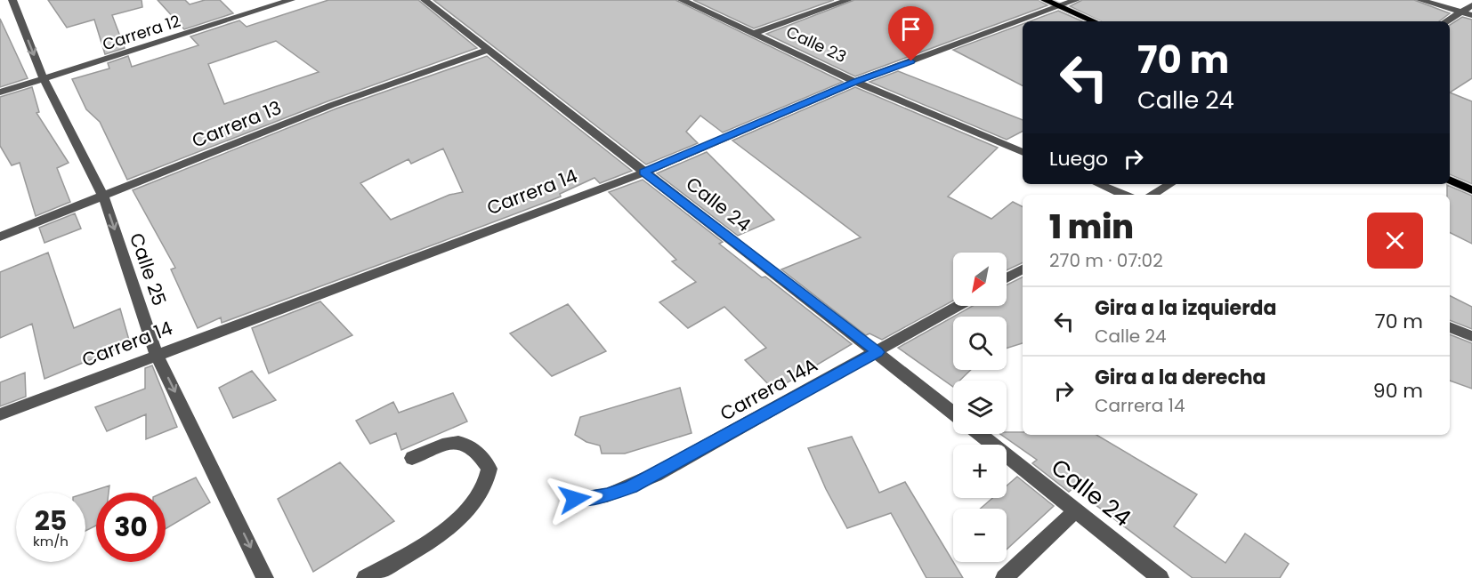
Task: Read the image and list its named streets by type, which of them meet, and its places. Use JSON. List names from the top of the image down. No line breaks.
{"streets":{"street":["Carrera 12","Calle 23","Carrera 13","Carrera 14","Calle 24","Calle 25","Carrera 14A"]},"crossings":[["Carrera 12","Calle 25"],["Calle 23","Carrera 14"],["Carrera 13","Calle 24"],["Carrera 13","Calle 25"],["Carrera 14","Calle 24"],["Carrera 14","Calle 25"],["Calle 24","Carrera 14A"]],"one_way":["Calle 25"],"north":"bottom left","page":{"turn":["70 m","Calle 24"],"then":"Luego","heading":["1 min","270 m · 07:02"],"map_buttons":["+","−"],"list":[{"name":"Gira a la izquierda","note":"Calle 24","value":"70 m"},{"name":"Gira a la derecha","note":"Carrera 14","value":"90 m"}],"speed":"25 km/h","limit":"30"}}
